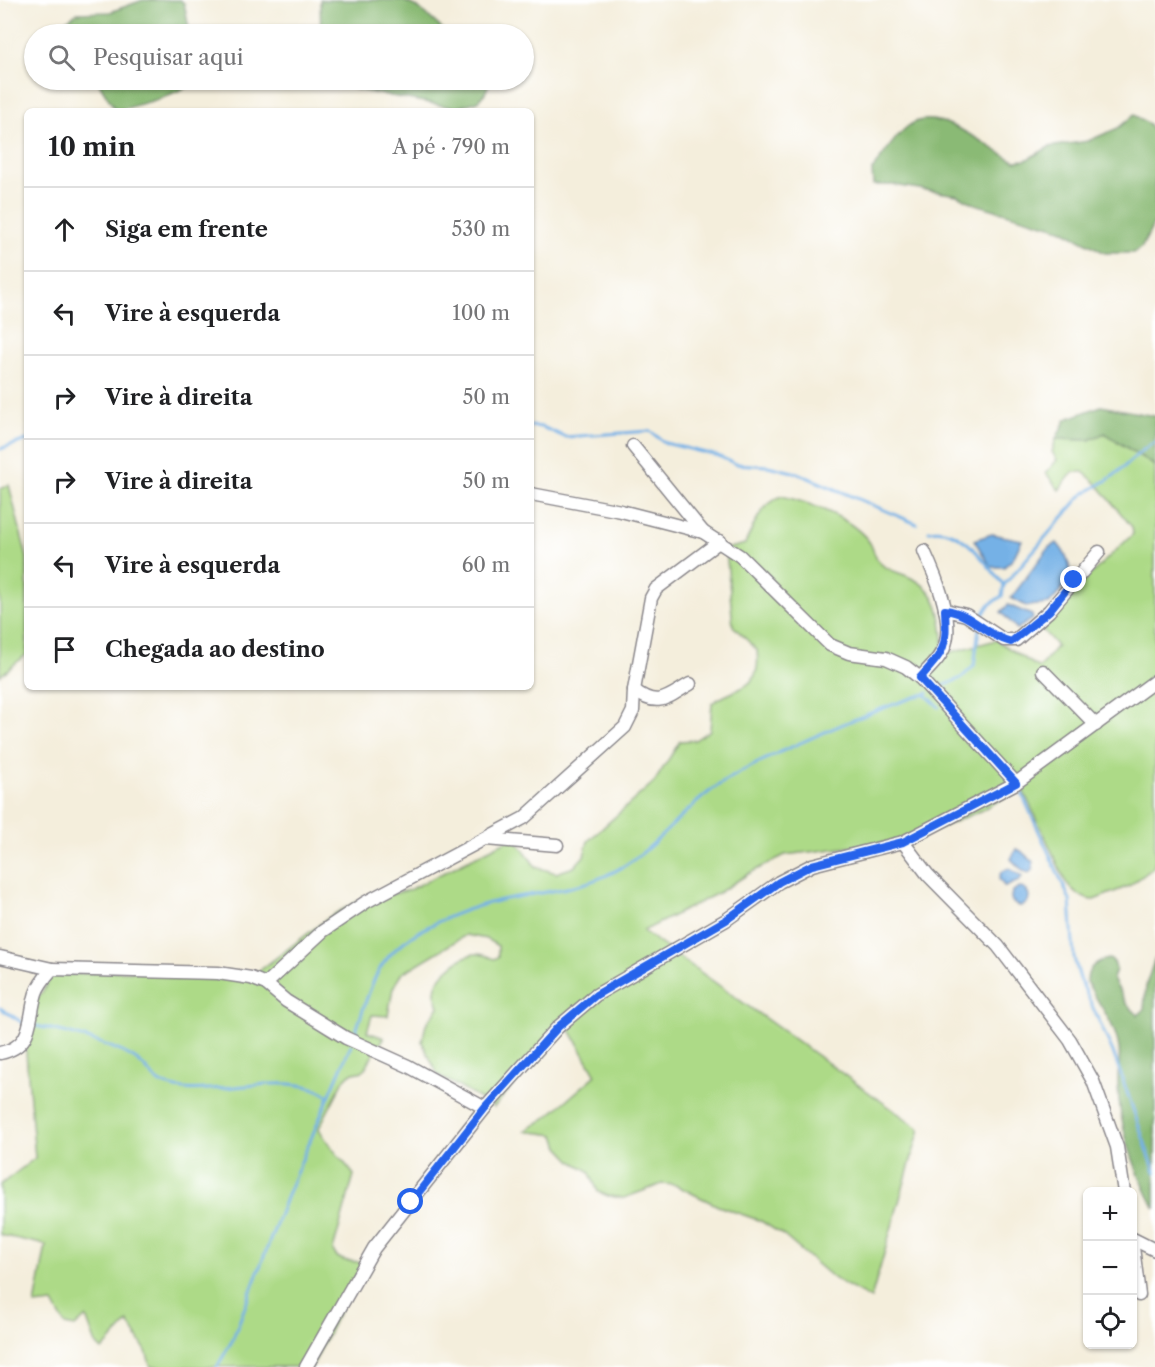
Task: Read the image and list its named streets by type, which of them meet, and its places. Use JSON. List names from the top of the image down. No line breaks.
{"page":{"search":"Pesquisar aqui","heading":["10 min","A pé · 790 m"],"list":[["Siga em frente","530 m"],["Vire à esquerda","100 m"],["Vire à direita","50 m"],["Vire à direita","50 m"],["Vire à esquerda","60 m"],"Chegada ao destino"],"map_buttons":["+","−"]}}
